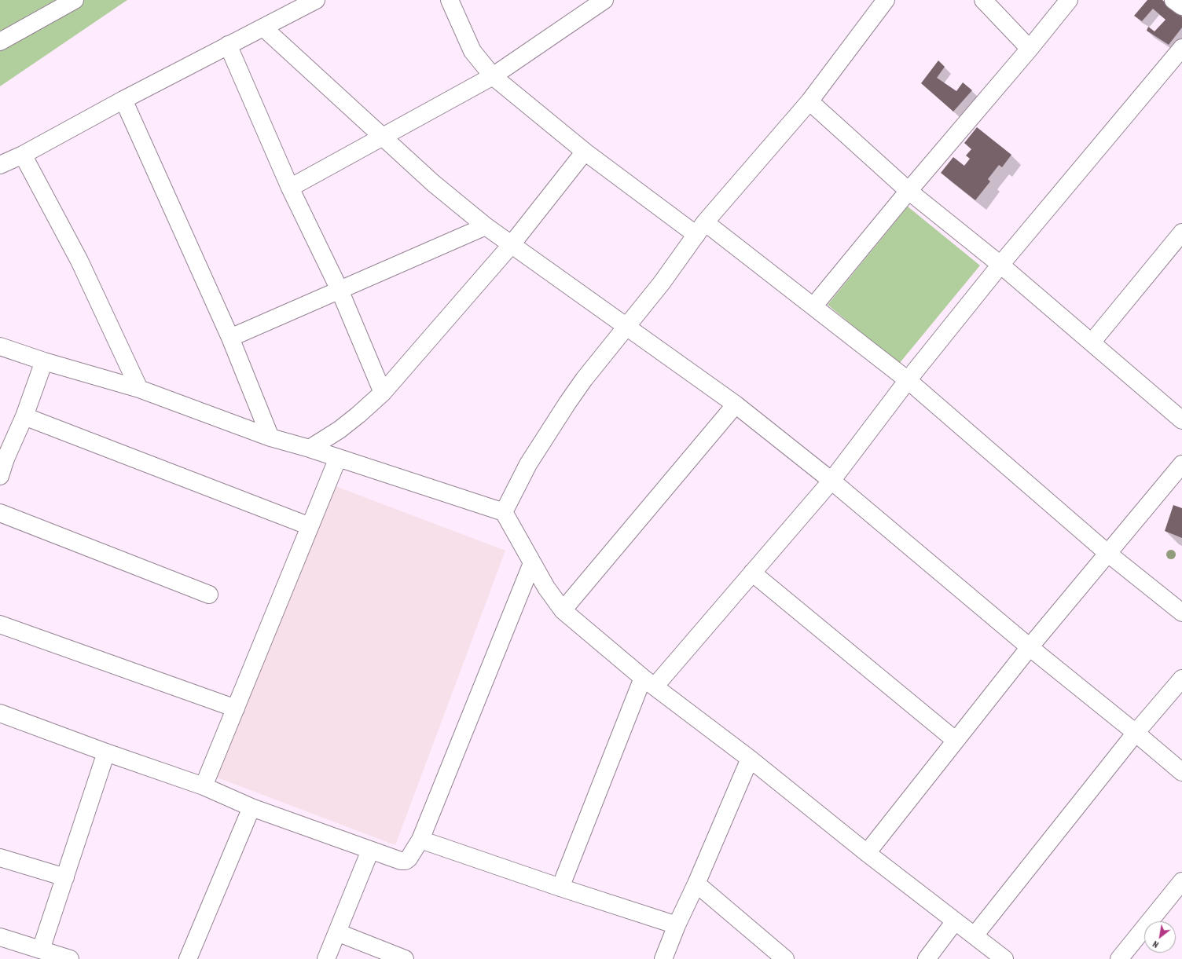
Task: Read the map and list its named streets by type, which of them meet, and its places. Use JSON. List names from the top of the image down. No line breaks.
{"north":"bottom left"}
